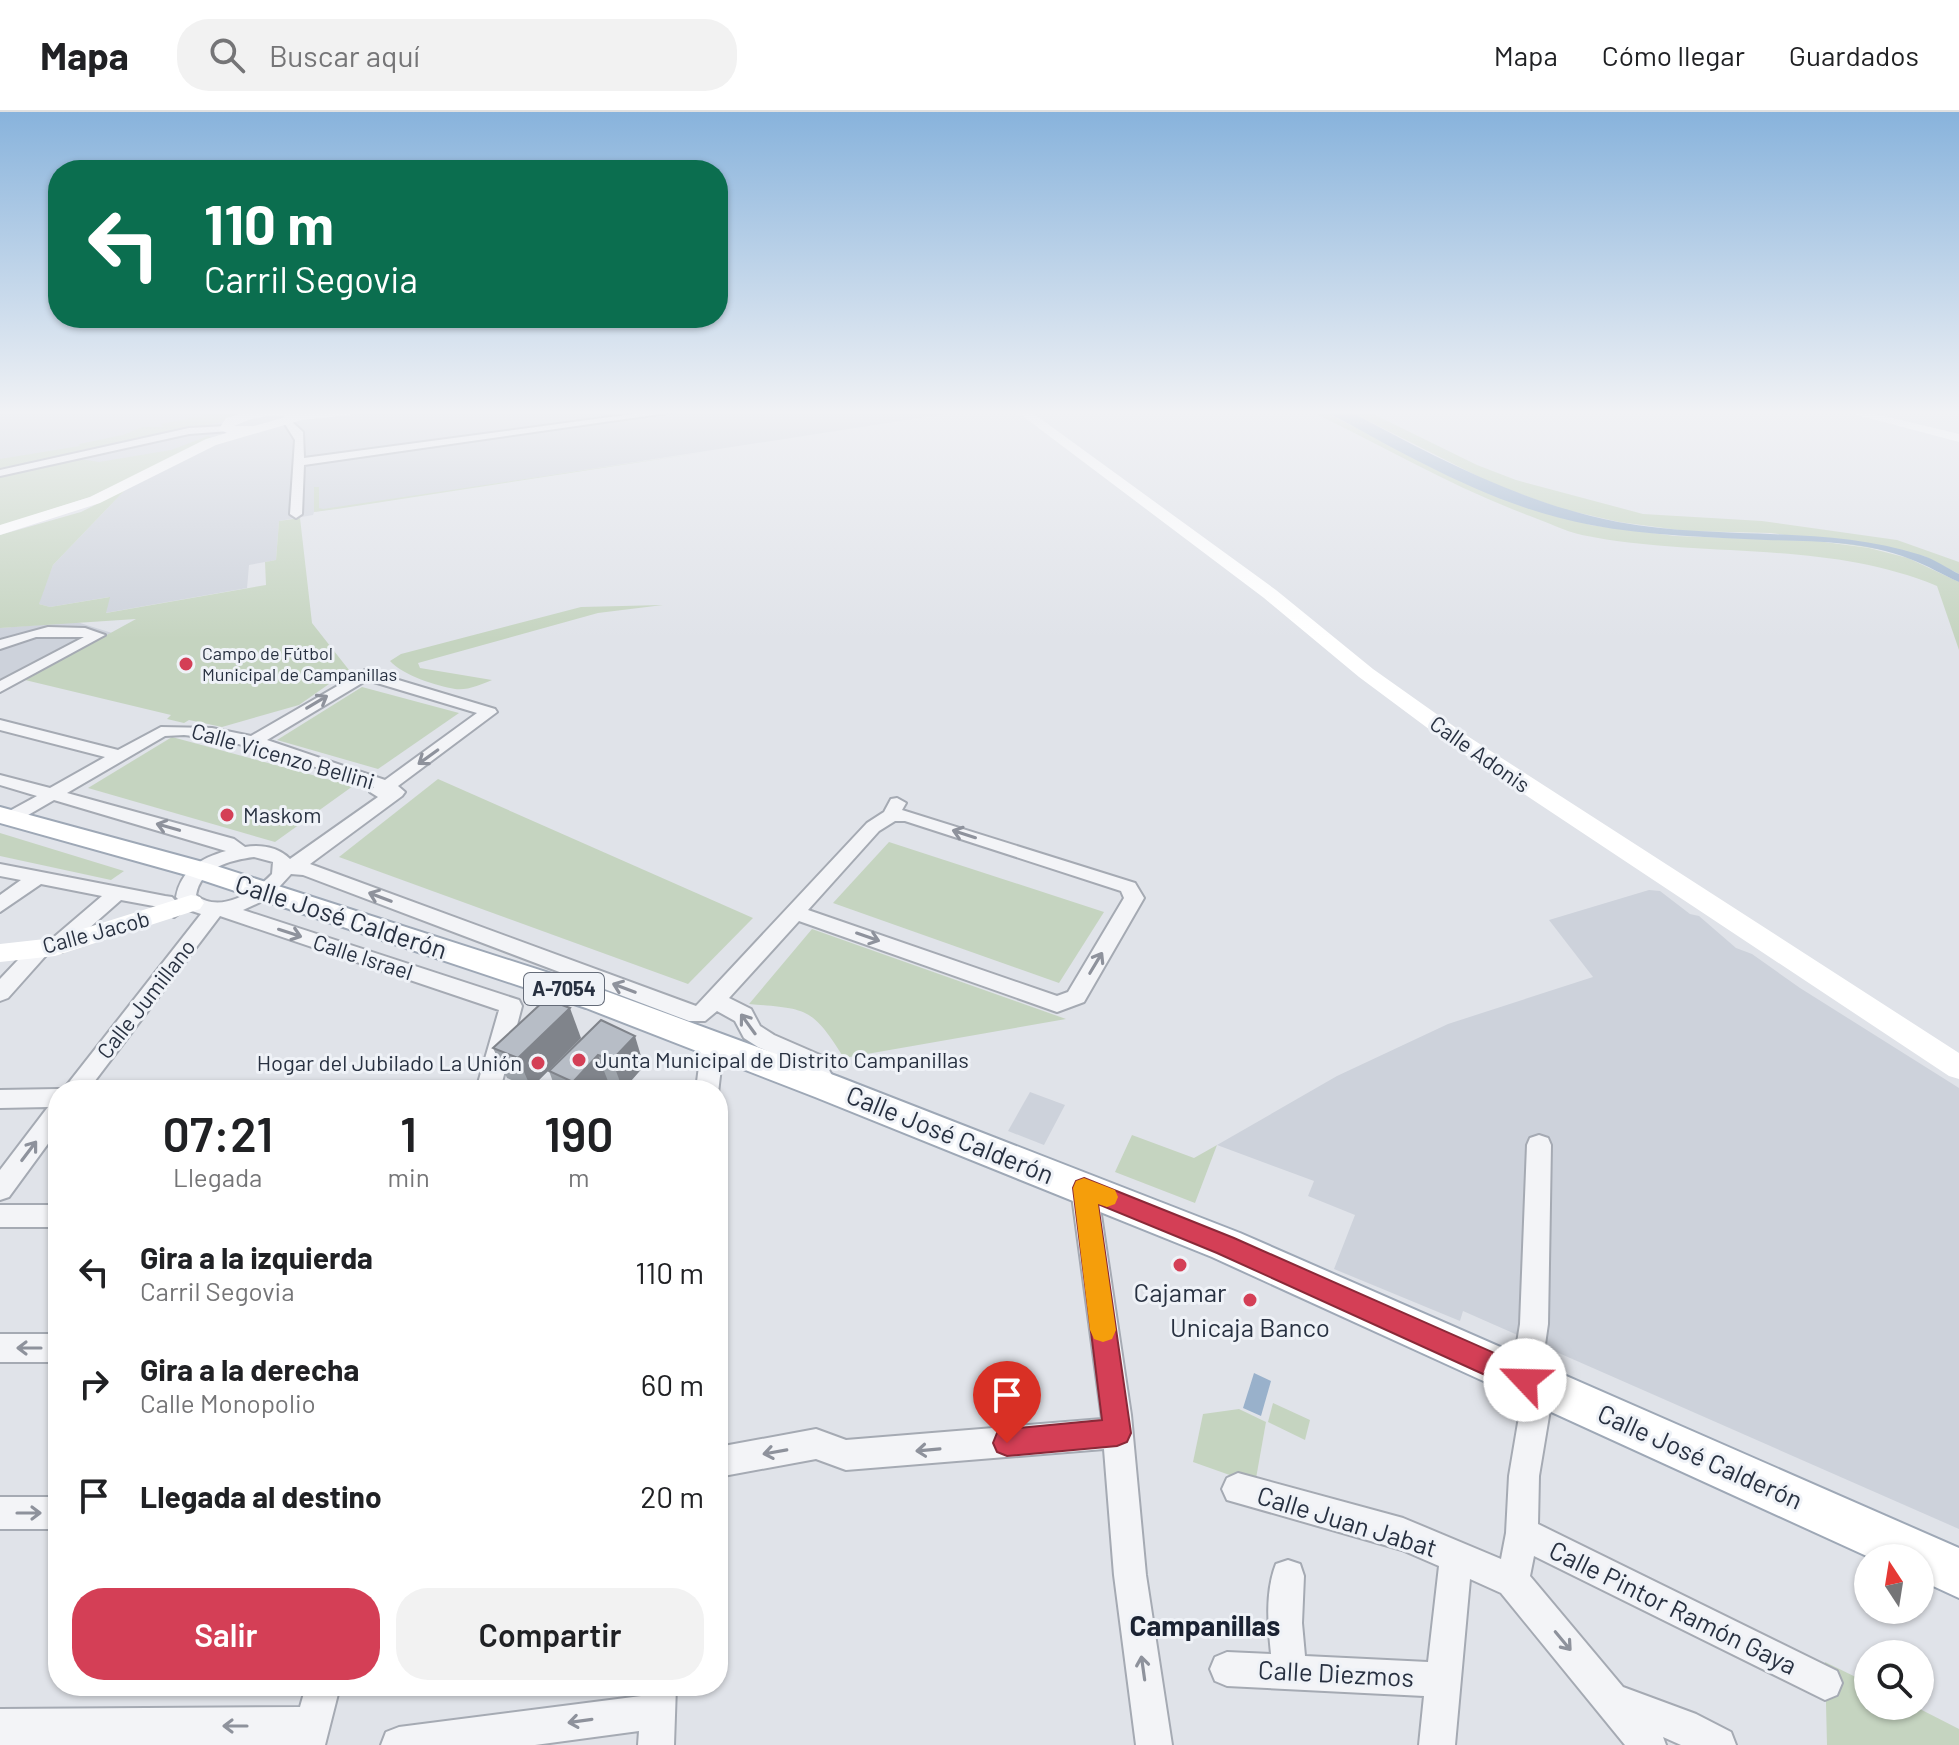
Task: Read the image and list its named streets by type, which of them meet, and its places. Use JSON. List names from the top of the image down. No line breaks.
{"streets":{"main road":["Calle Adonis","Calle José Calderón","Calle Jacob","A-7054"],"street":["Calle Vicenzo Bellini","Calle Israel","Calle Jumillano","Calle Juan Jabat","Calle Pintor Ramón Gaya","Calle Diezmos"]},"crossings":[["Calle Vicenzo Bellini","Calle José Calderón"],["Calle Jacob","Calle Israel"],["Calle Jacob","Calle Jumillano"],["Calle Israel","Calle Jumillano"]],"one_way":["Calle Israel"],"districts":["Campanillas"],"places":["Campo de Fútbol Municipal de Campanillas","Maskom","Junta Municipal de Distrito Campanillas","Hogar del Jubilado La Unión","Cajamar","Unicaja Banco"],"north":"top","page":{"header":"Mapa","search":"Buscar aquí","nav":["Mapa","Cómo llegar","Guardados"],"turn":["110 m","Carril Segovia"],"eta":["07:21","Llegada","1","min","190","m"],"list":[{"name":"Gira a la izquierda","note":"Carril Segovia","value":"110 m"},{"name":"Gira a la derecha","note":"Calle Monopolio","value":"60 m"},{"name":"Llegada al destino","value":"20 m"}],"buttons":["Salir","Compartir"]}}
